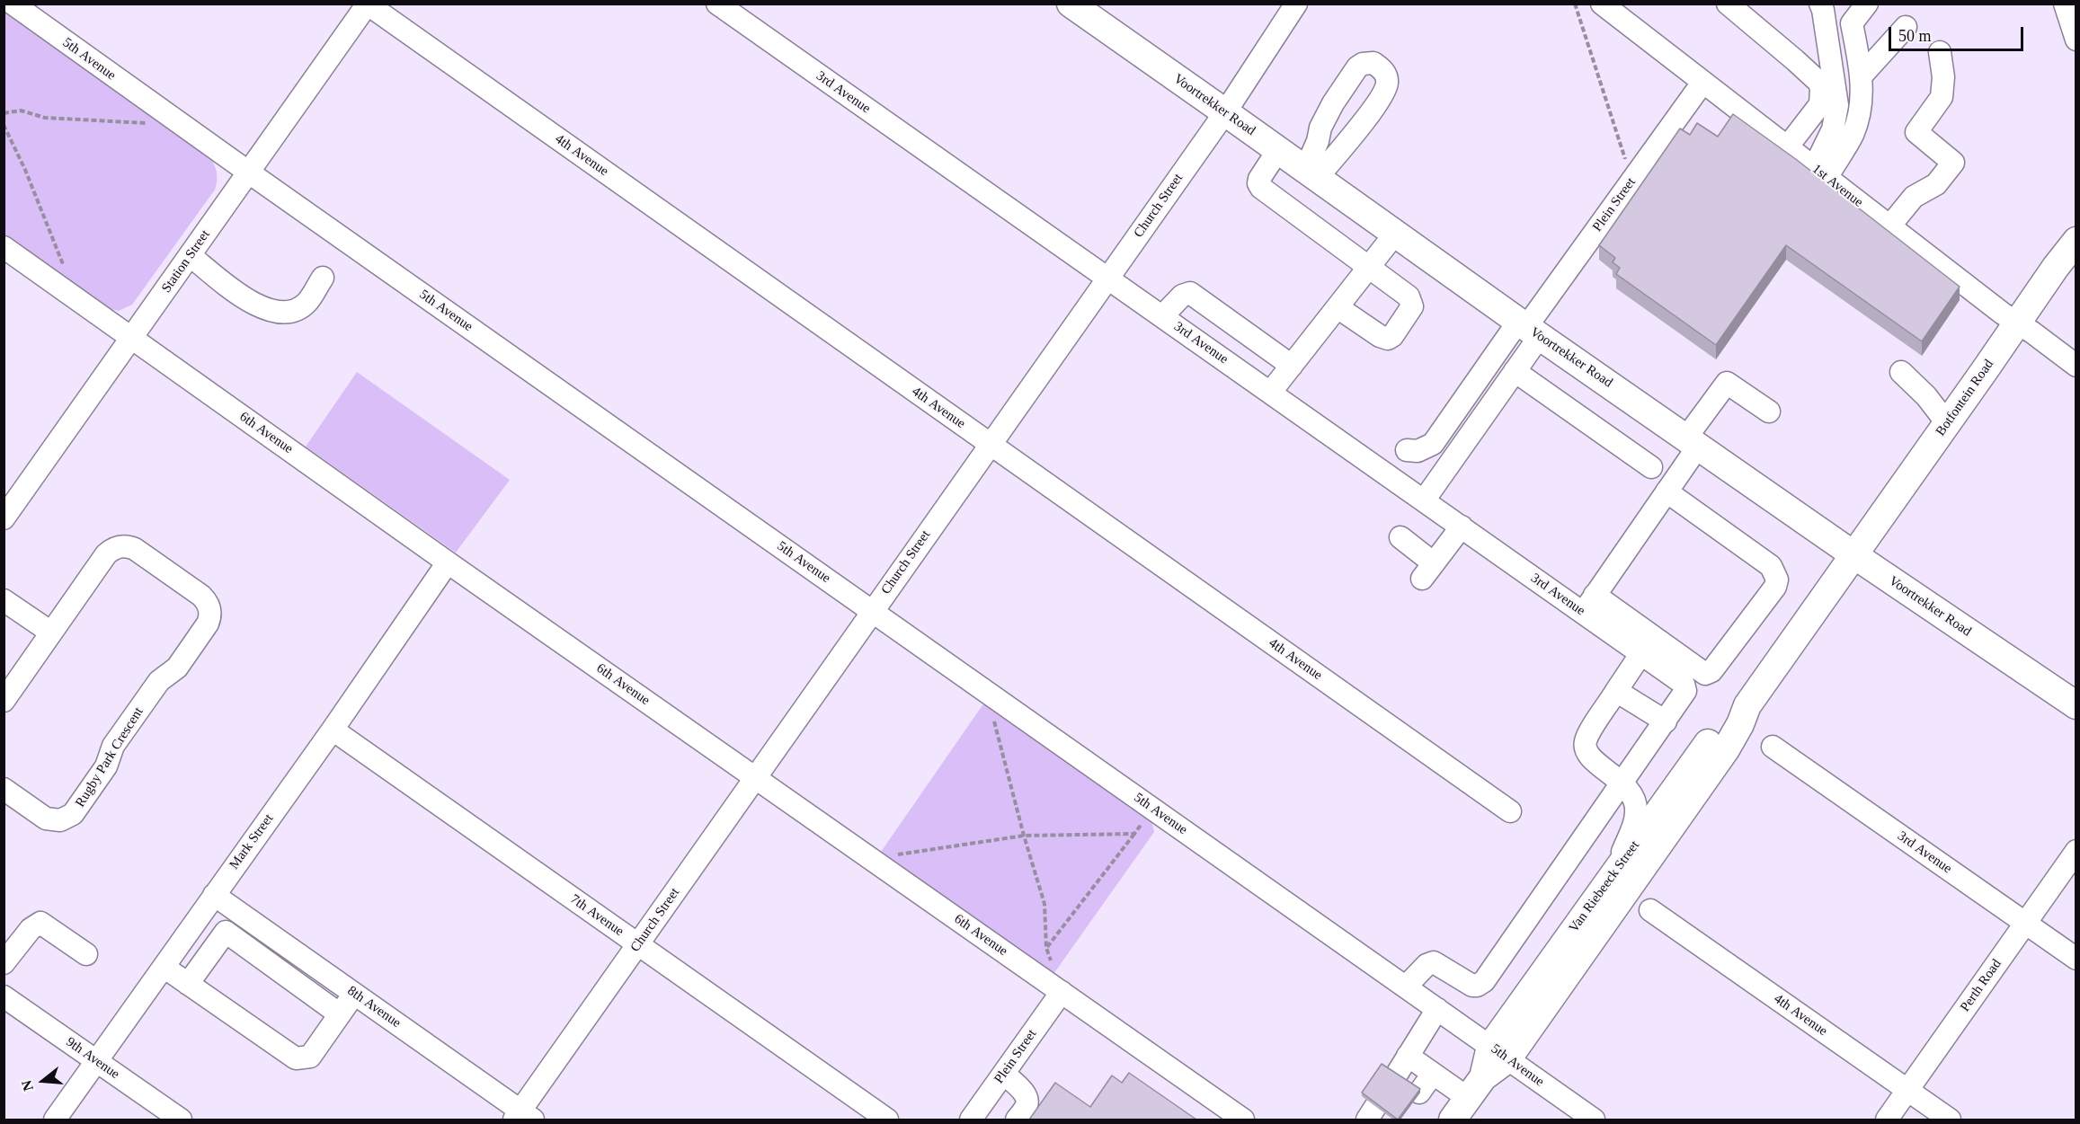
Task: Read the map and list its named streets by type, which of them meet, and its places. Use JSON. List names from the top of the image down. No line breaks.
{"streets":{"main road":["Voortrekker Road","Botfontein Road","Van Riebeeck Street"],"street":["5th Avenue","3rd Avenue","4th Avenue","1st Avenue","Plein Street","Church Street","Station Street","6th Avenue","Rugby Park Crescent","Mark Street","7th Avenue","Perth Road","8th Avenue","9th Avenue"]},"crossings":[["5th Avenue","Church Street"],["5th Avenue","Station Street"],["5th Avenue","Van Riebeeck Street"],["3rd Avenue","Church Street"],["3rd Avenue","Perth Road"],["Voortrekker Road","Plein Street"],["Voortrekker Road","Church Street"],["Voortrekker Road","Botfontein Road"],["Voortrekker Road","Van Riebeeck Street"],["4th Avenue","Church Street"],["4th Avenue","Station Street"],["4th Avenue","Perth Road"],["1st Avenue","Plein Street"],["1st Avenue","Botfontein Road"],["Plein Street","6th Avenue"],["Church Street","6th Avenue"],["Church Street","7th Avenue"],["Church Street","8th Avenue"],["Station Street","6th Avenue"],["Botfontein Road","Van Riebeeck Street"],["6th Avenue","Mark Street"],["Mark Street","7th Avenue"],["Mark Street","8th Avenue"],["Mark Street","9th Avenue"]],"scale_bar":"50 m","north":"left"}
